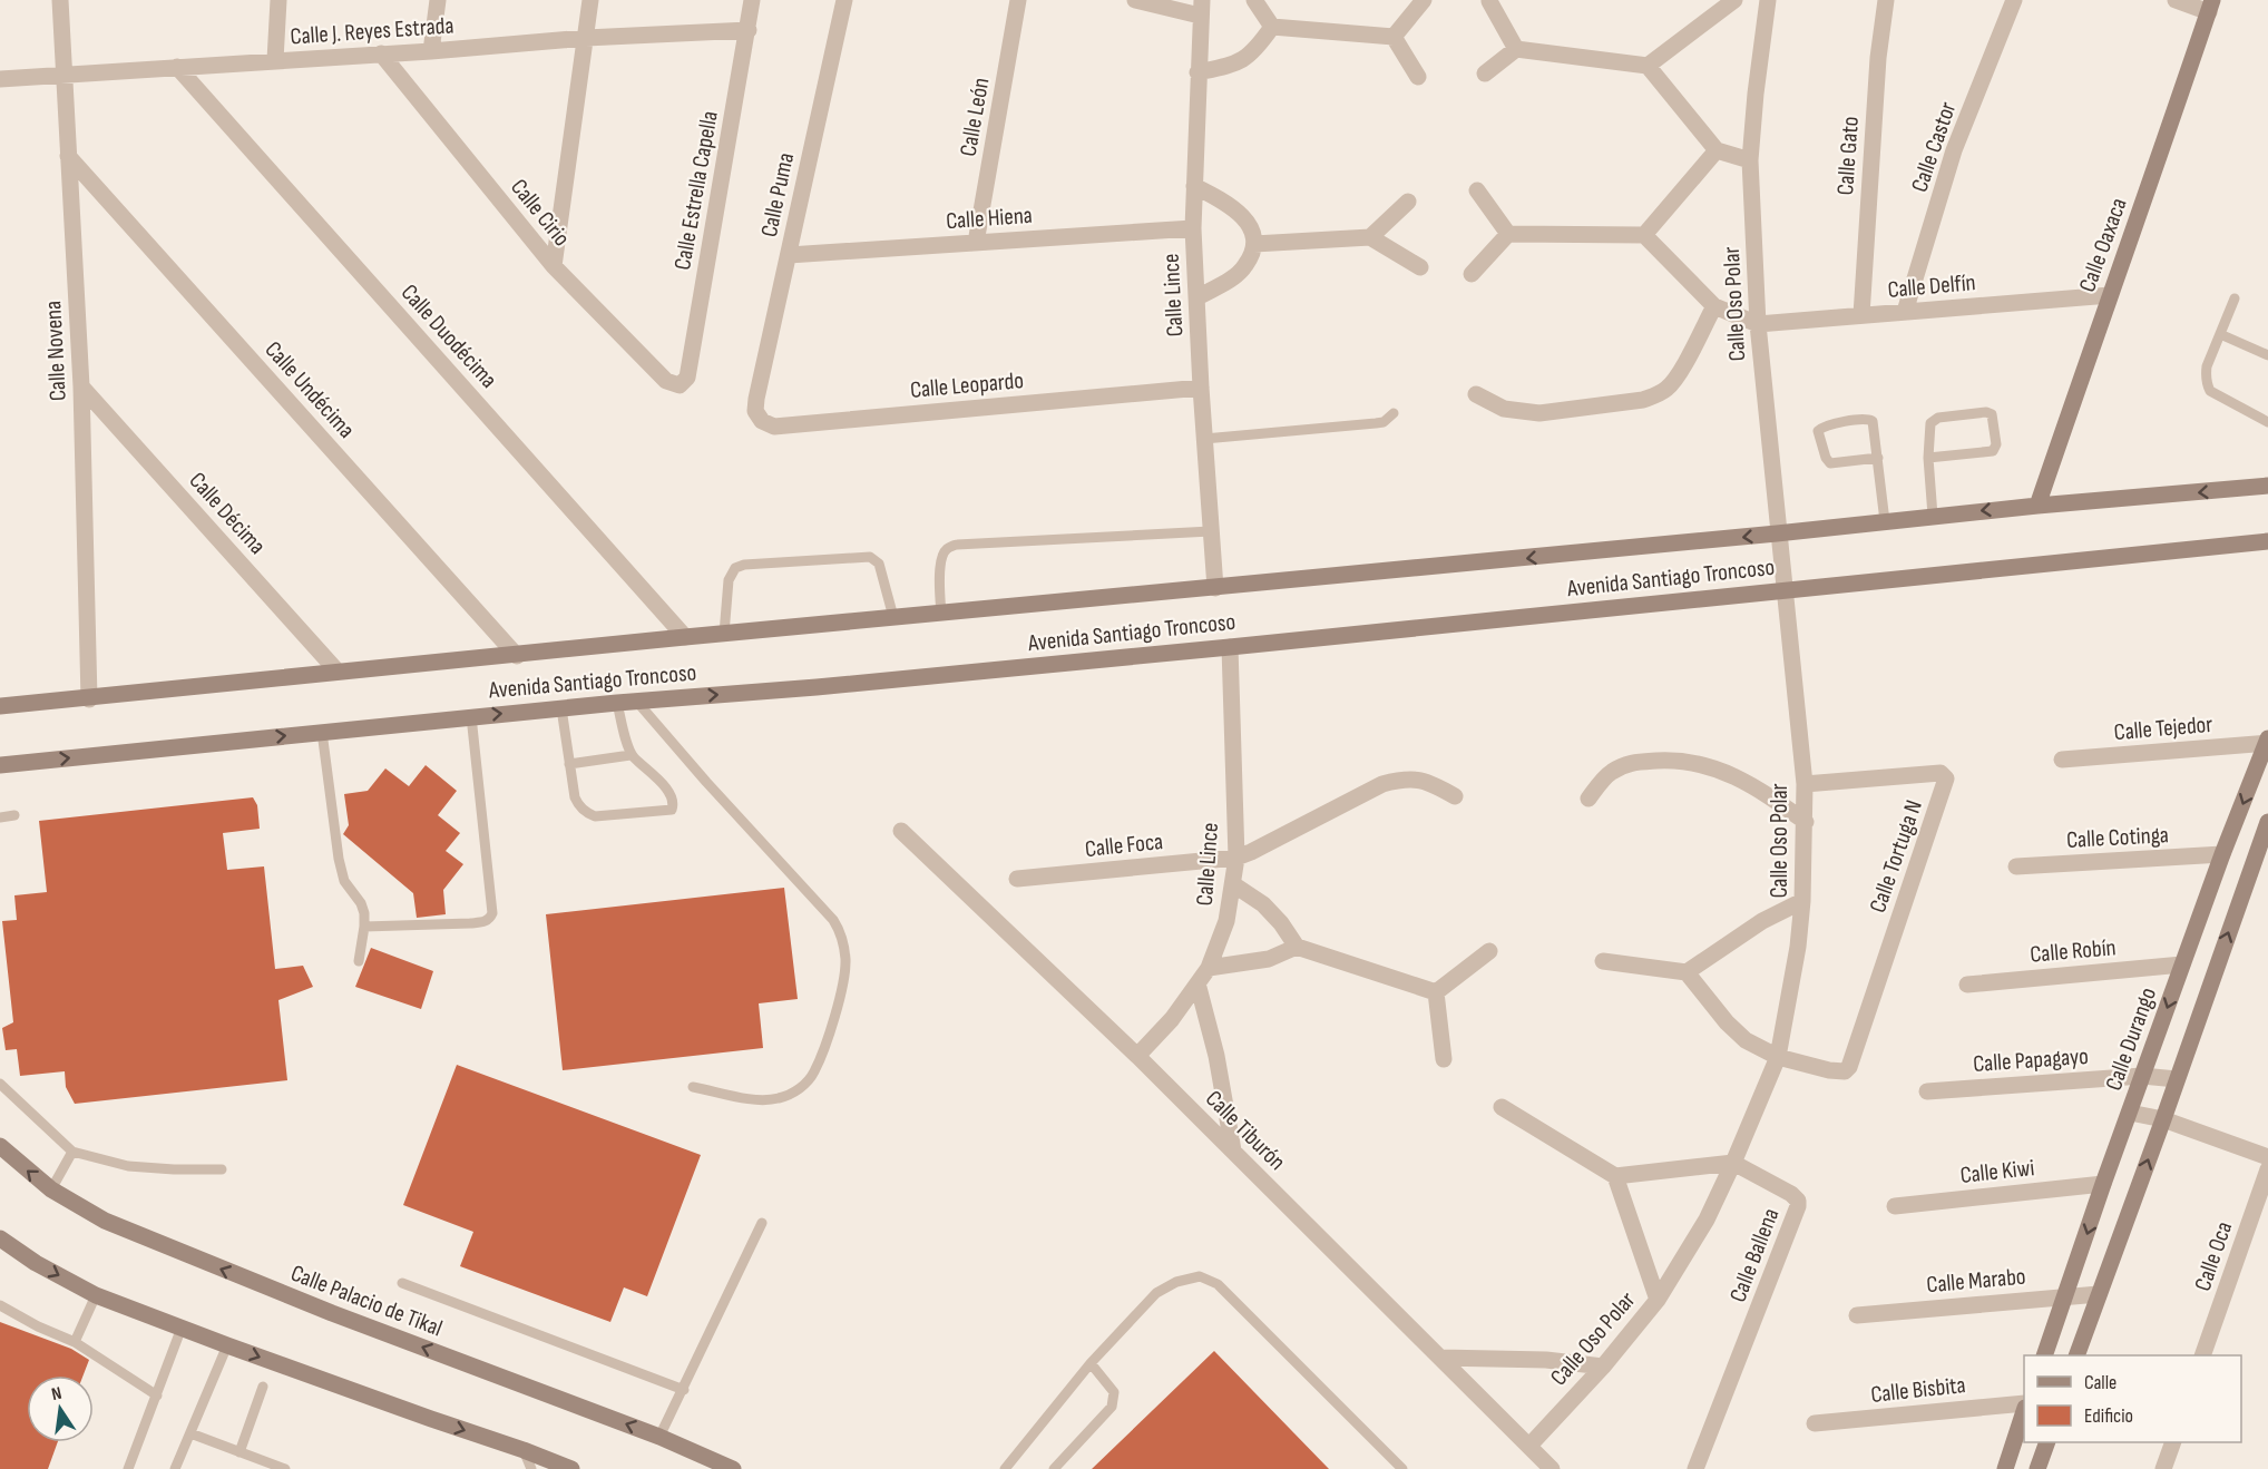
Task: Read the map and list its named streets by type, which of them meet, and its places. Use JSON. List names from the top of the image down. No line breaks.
{"streets":{"main road":["Calle Oaxaca","Avenida Santiago Troncoso","Calle Durango","Calle Palacio de Tikal"],"street":["Calle J. Reyes Estrada","Calle León","Calle Castor","Calle Gato","Calle Estrella Capella","Calle Puma","Calle Cirio","Calle Hiena","Calle Delfín","Calle Lince","Calle Oso Polar","Calle Duodécima","Calle Novena","Calle Leopardo","Calle Undécima","Calle Décima","Calle Tejedor","Calle Cotinga","Calle Foca","Calle Tortuga N","Calle Robín","Calle Papagayo","Calle Tiburón","Calle Kiwi","Calle Ballena","Calle Oca","Calle Marabo","Calle Bisbita"]},"crossings":[["Calle J. Reyes Estrada","Calle Estrella Capella"],["Calle J. Reyes Estrada","Calle Cirio"],["Calle J. Reyes Estrada","Calle Duodécima"],["Calle J. Reyes Estrada","Calle Novena"],["Calle León","Calle Hiena"],["Calle Castor","Calle Delfín"],["Calle Gato","Calle Delfín"],["Calle Estrella Capella","Calle Cirio"],["Calle Puma","Calle Hiena"],["Calle Puma","Calle Leopardo"],["Calle Hiena","Calle Lince"],["Calle Oaxaca","Calle Delfín"],["Calle Oaxaca","Avenida Santiago Troncoso"],["Calle Delfín","Calle Oso Polar"],["Calle Lince","Calle Leopardo"],["Calle Lince","Avenida Santiago Troncoso"],["Calle Lince","Calle Foca"],["Calle Lince","Calle Tiburón"],["Calle Oso Polar","Avenida Santiago Troncoso"],["Calle Oso Polar","Calle Tortuga N"],["Calle Oso Polar","Calle Tiburón"],["Calle Oso Polar","Calle Ballena"],["Calle Duodécima","Avenida Santiago Troncoso"],["Calle Novena","Calle Undécima"],["Calle Novena","Calle Décima"],["Calle Novena","Avenida Santiago Troncoso"],["Calle Undécima","Avenida Santiago Troncoso"],["Calle Décima","Avenida Santiago Troncoso"],["Calle Tejedor","Calle Durango"],["Calle Cotinga","Calle Durango"],["Calle Robín","Calle Durango"],["Calle Durango","Calle Papagayo"],["Calle Durango","Calle Kiwi"],["Calle Durango","Calle Marabo"]],"legend":["Calle","Edificio"],"north":"top"}
